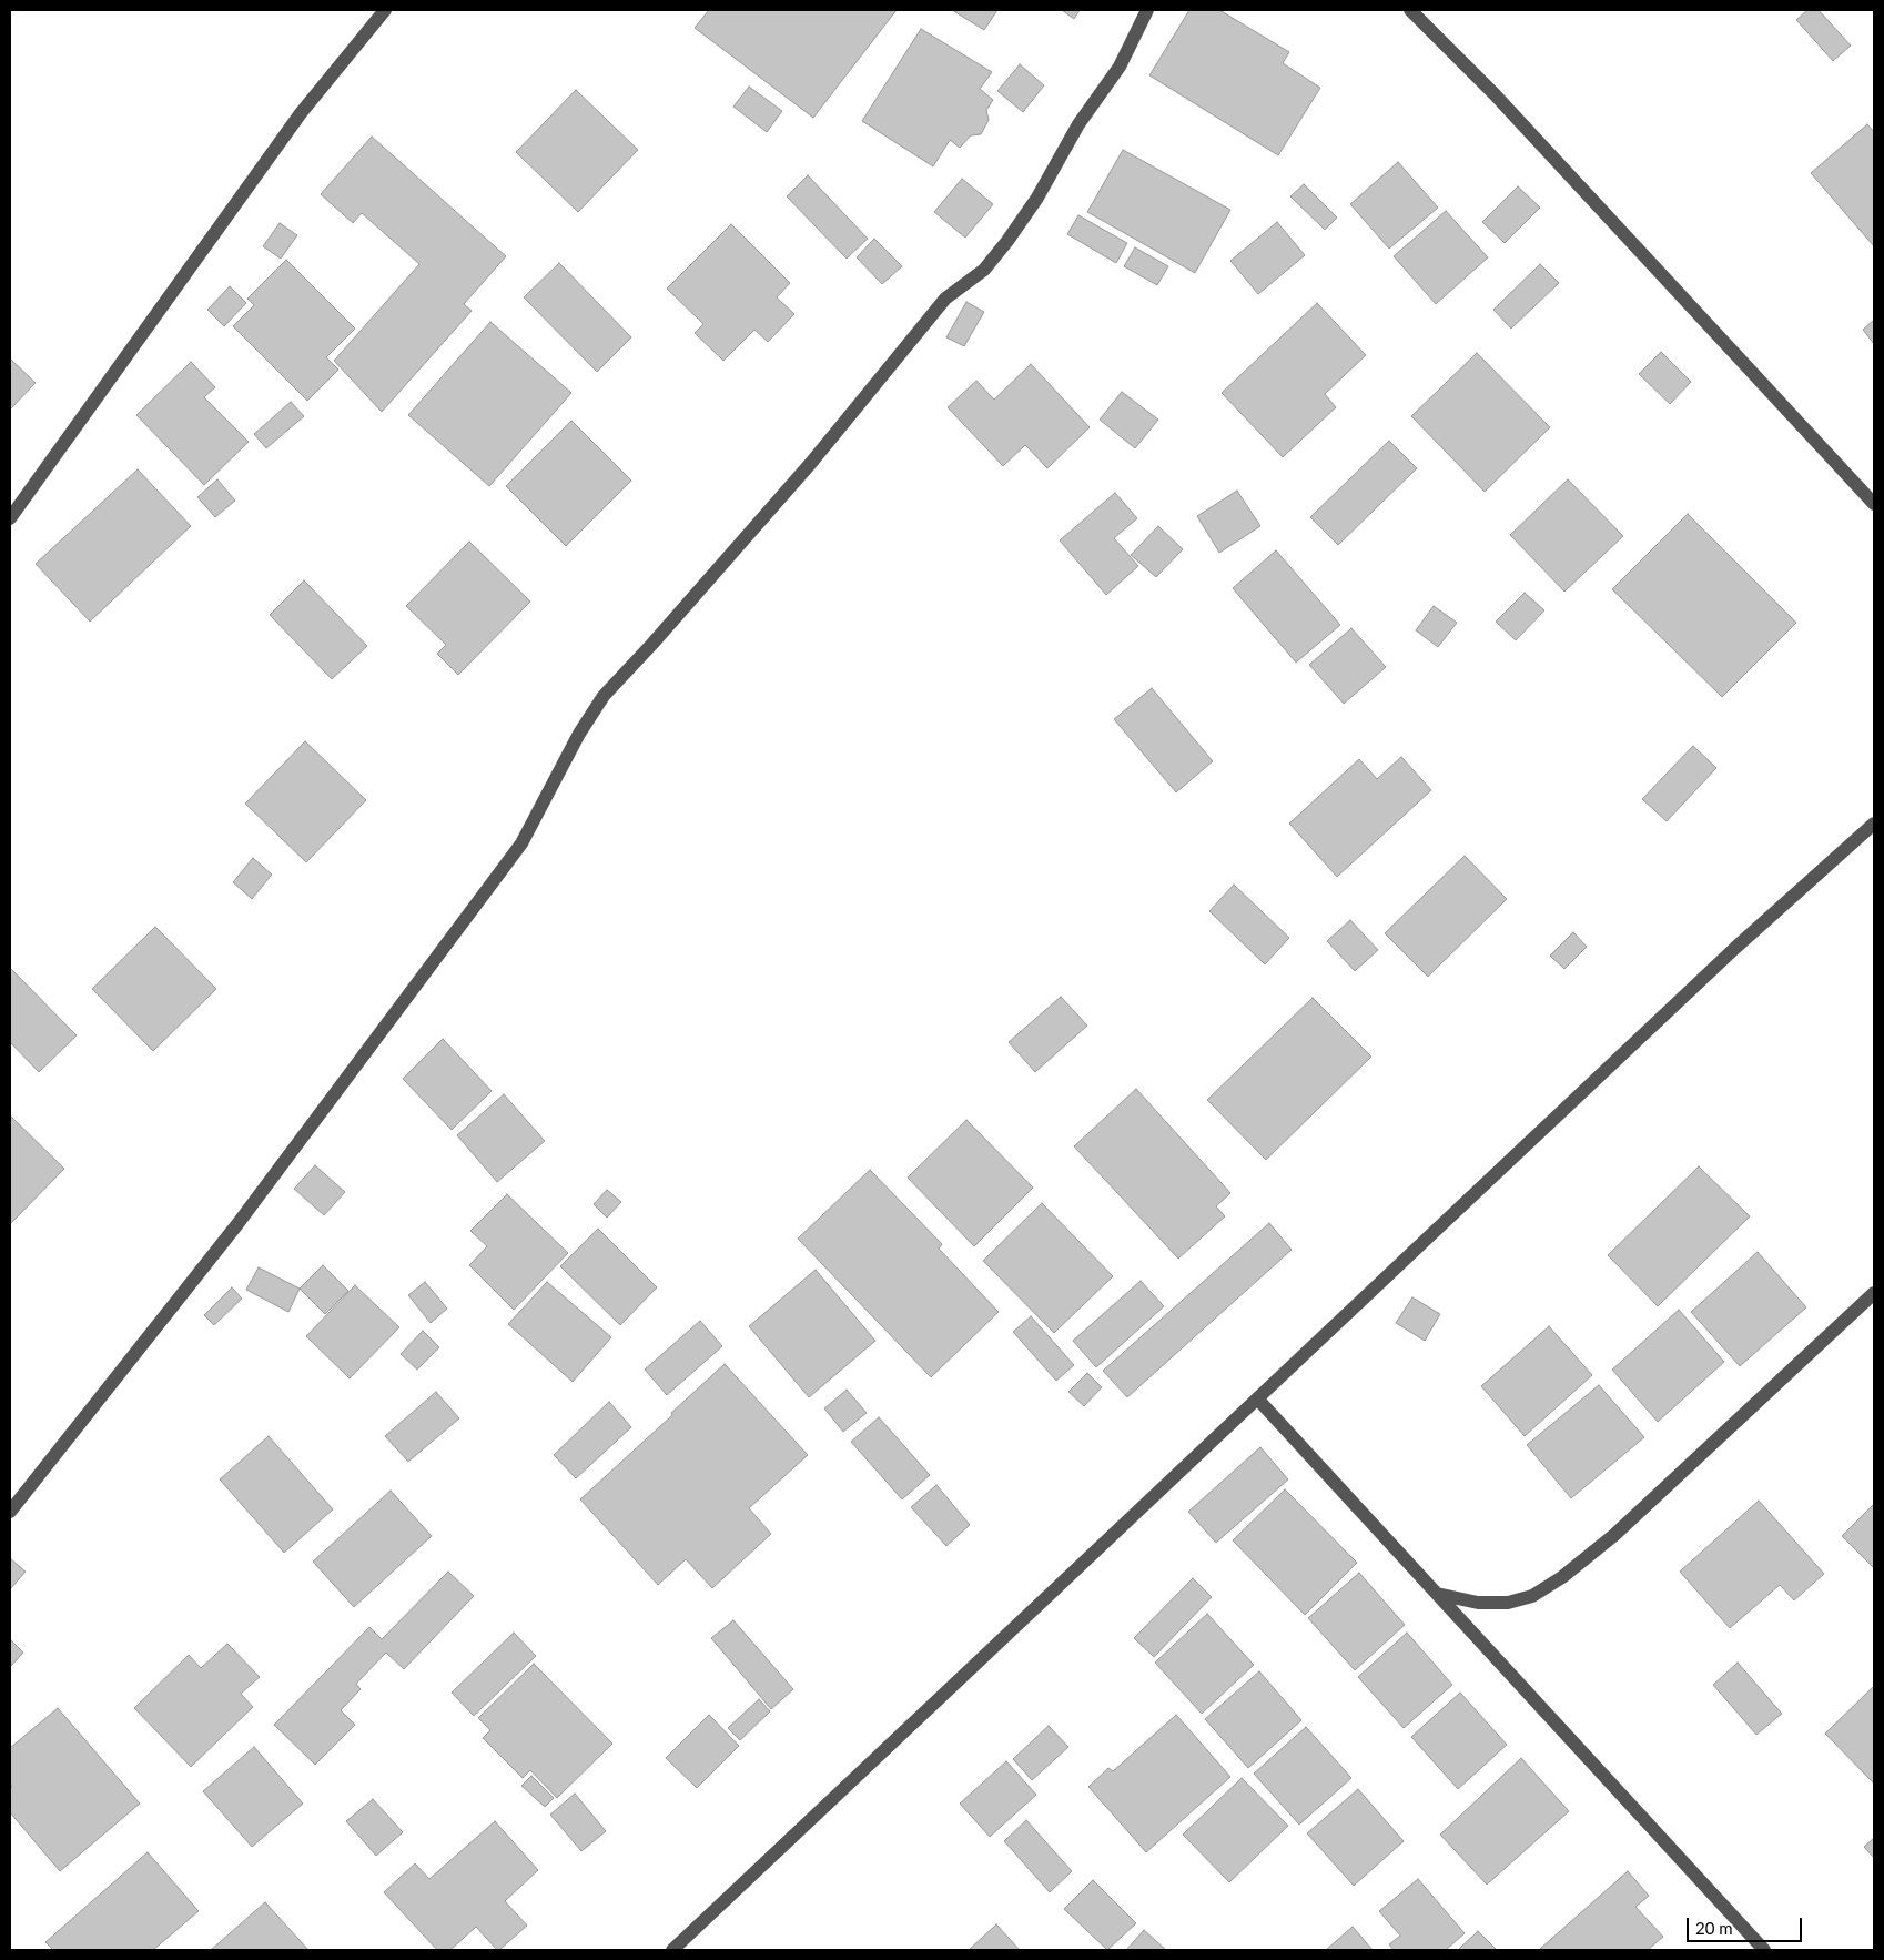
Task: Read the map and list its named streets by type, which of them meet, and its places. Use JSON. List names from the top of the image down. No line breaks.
{"scale_bar":"20 m"}
